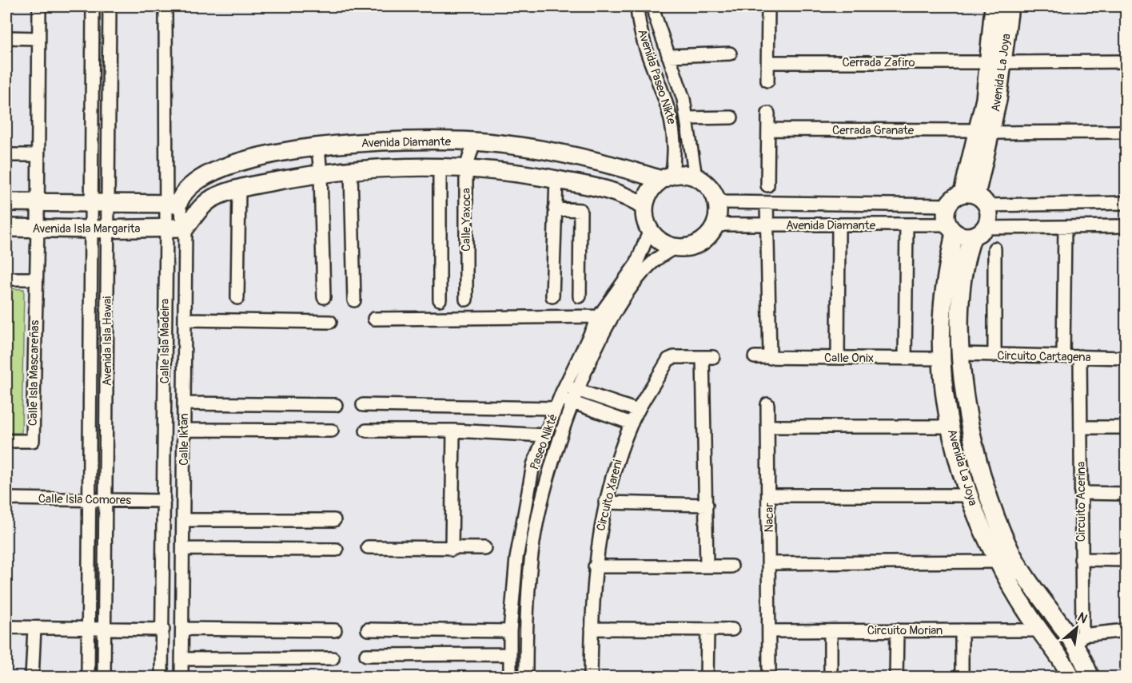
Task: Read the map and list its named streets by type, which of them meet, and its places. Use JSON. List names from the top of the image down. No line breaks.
{"streets":{"street":["Cerrada Zafiro","Avenida La Joya","Avenida Paseo Nikte","Cerrada Granate","Avenida Diamante","Calle Yaxoca","Avenida Isla Margarita","Avenida Isla Hawai","Calle Isla Madeira","Circuito Cartagena","Calle Onix","Calle Isla Mascareñas","Calle Iktan","Paseo Nikté","Circuito Xareni","Calle Isla Comores","Circuito Acerina","Nacar","Circuito Morian"]},"crossings":[["Cerrada Zafiro","Avenida La Joya"],["Avenida La Joya","Cerrada Granate"],["Avenida La Joya","Avenida Diamante"],["Avenida La Joya","Circuito Cartagena"],["Avenida La Joya","Calle Onix"],["Avenida La Joya","Circuito Acerina"],["Avenida La Joya","Circuito Morian"],["Avenida Paseo Nikte","Avenida Diamante"],["Avenida Paseo Nikte","Paseo Nikté"],["Avenida Diamante","Calle Yaxoca"],["Avenida Diamante","Avenida Isla Margarita"],["Avenida Diamante","Calle Isla Madeira"],["Avenida Diamante","Calle Iktan"],["Avenida Diamante","Paseo Nikté"],["Avenida Isla Margarita","Avenida Isla Hawai"],["Avenida Isla Margarita","Calle Isla Madeira"],["Avenida Isla Margarita","Calle Isla Mascareñas"],["Avenida Isla Margarita","Calle Iktan"],["Avenida Isla Hawai","Calle Isla Comores"],["Calle Isla Madeira","Calle Iktan"],["Calle Isla Madeira","Calle Isla Comores"],["Circuito Cartagena","Circuito Acerina"],["Nacar","Circuito Morian"]],"north":"top right"}
